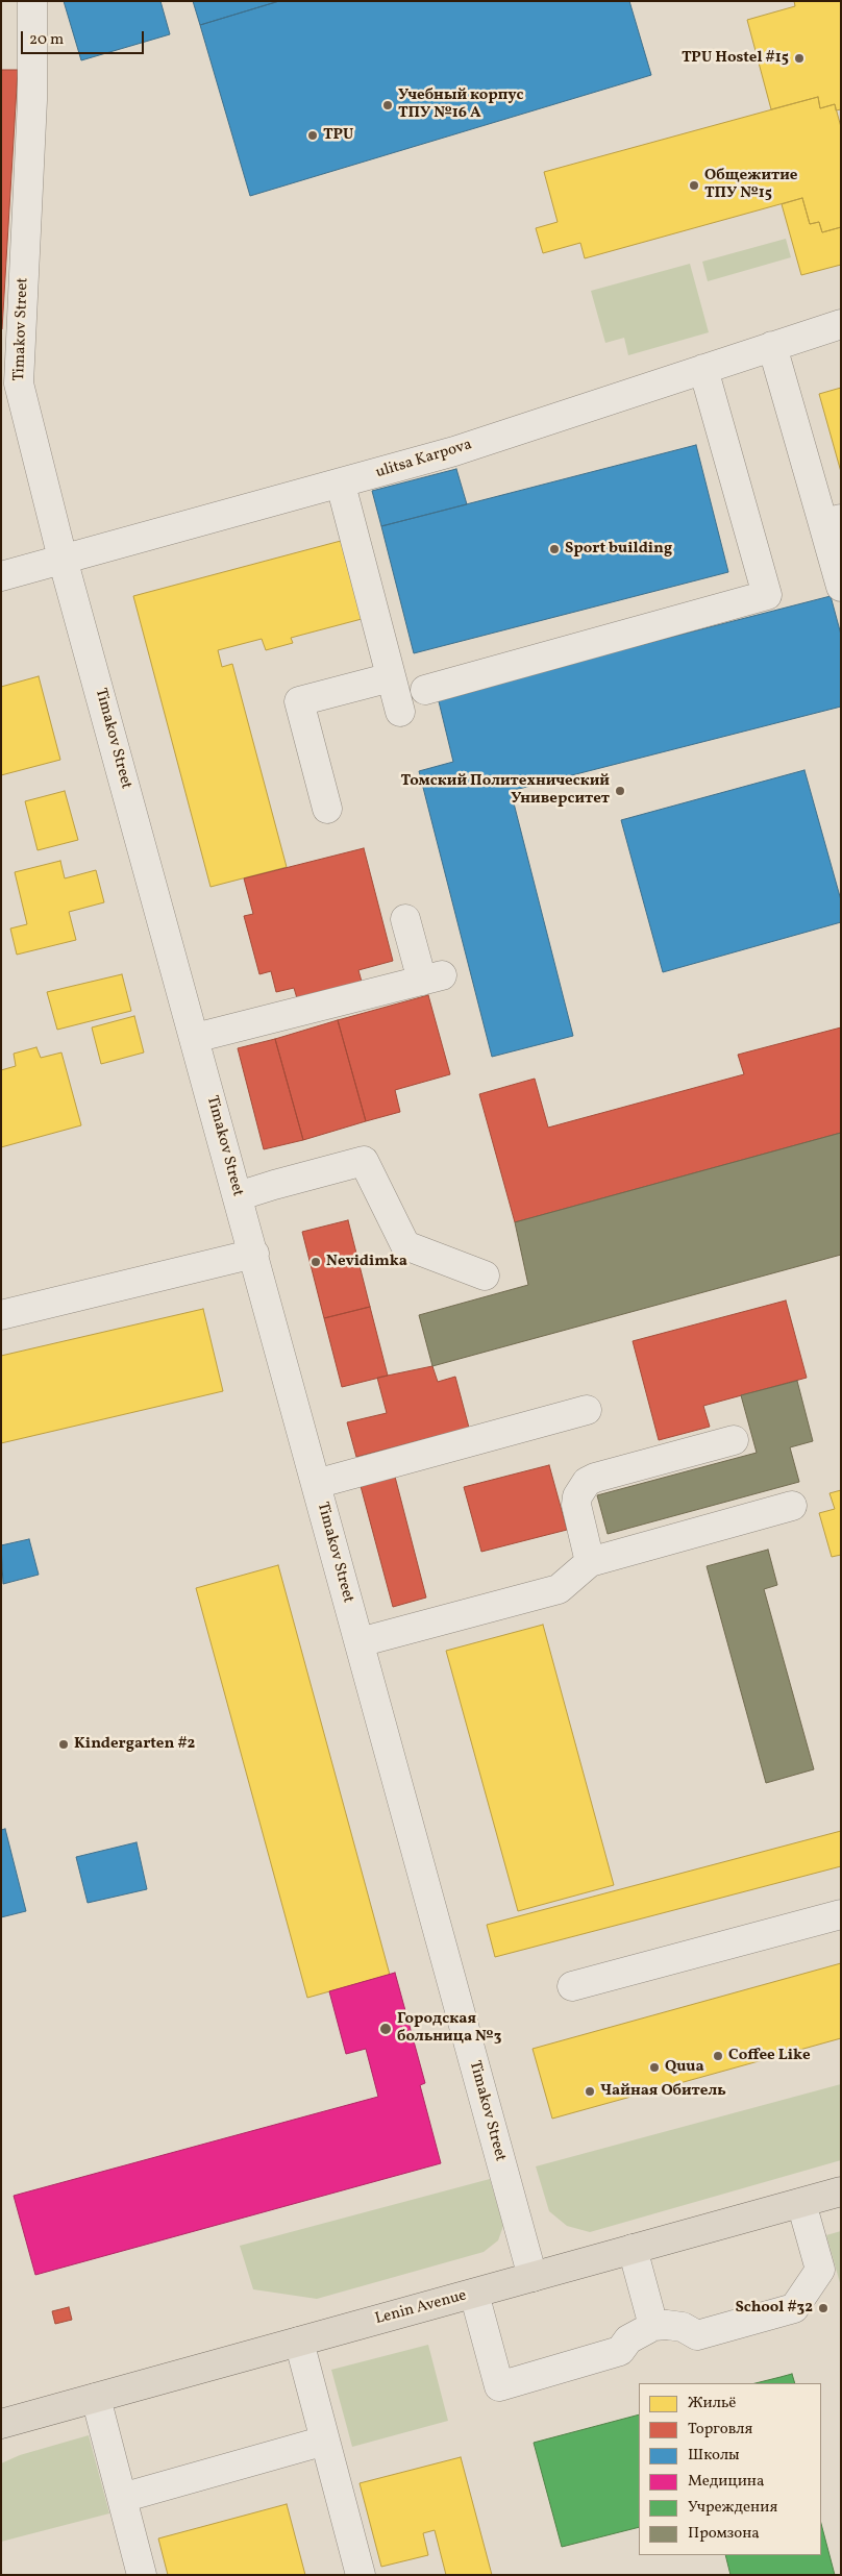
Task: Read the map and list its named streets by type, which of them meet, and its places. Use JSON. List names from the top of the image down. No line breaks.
{"streets":{"main road":["Lenin Avenue"],"street":["Timakov Street","ulitsa Karpova"]},"crossings":[["Timakov Street","ulitsa Karpova"],["Timakov Street","Lenin Avenue"]],"places":["TPU Hostel #15","Учебный корпус ТПУ №16 А","TPU","Общежитие ТПУ №15","Sport building","Томский Политехнический Университет","Nevidimka","Kindergarten #2","Городская больница №3","Coffee Like","Quua","Чайная Обитель","School #32"],"legend":["Жильё","Торговля","Школы","Медицина","Учреждения","Промзона"],"scale_bar":"20 m"}
